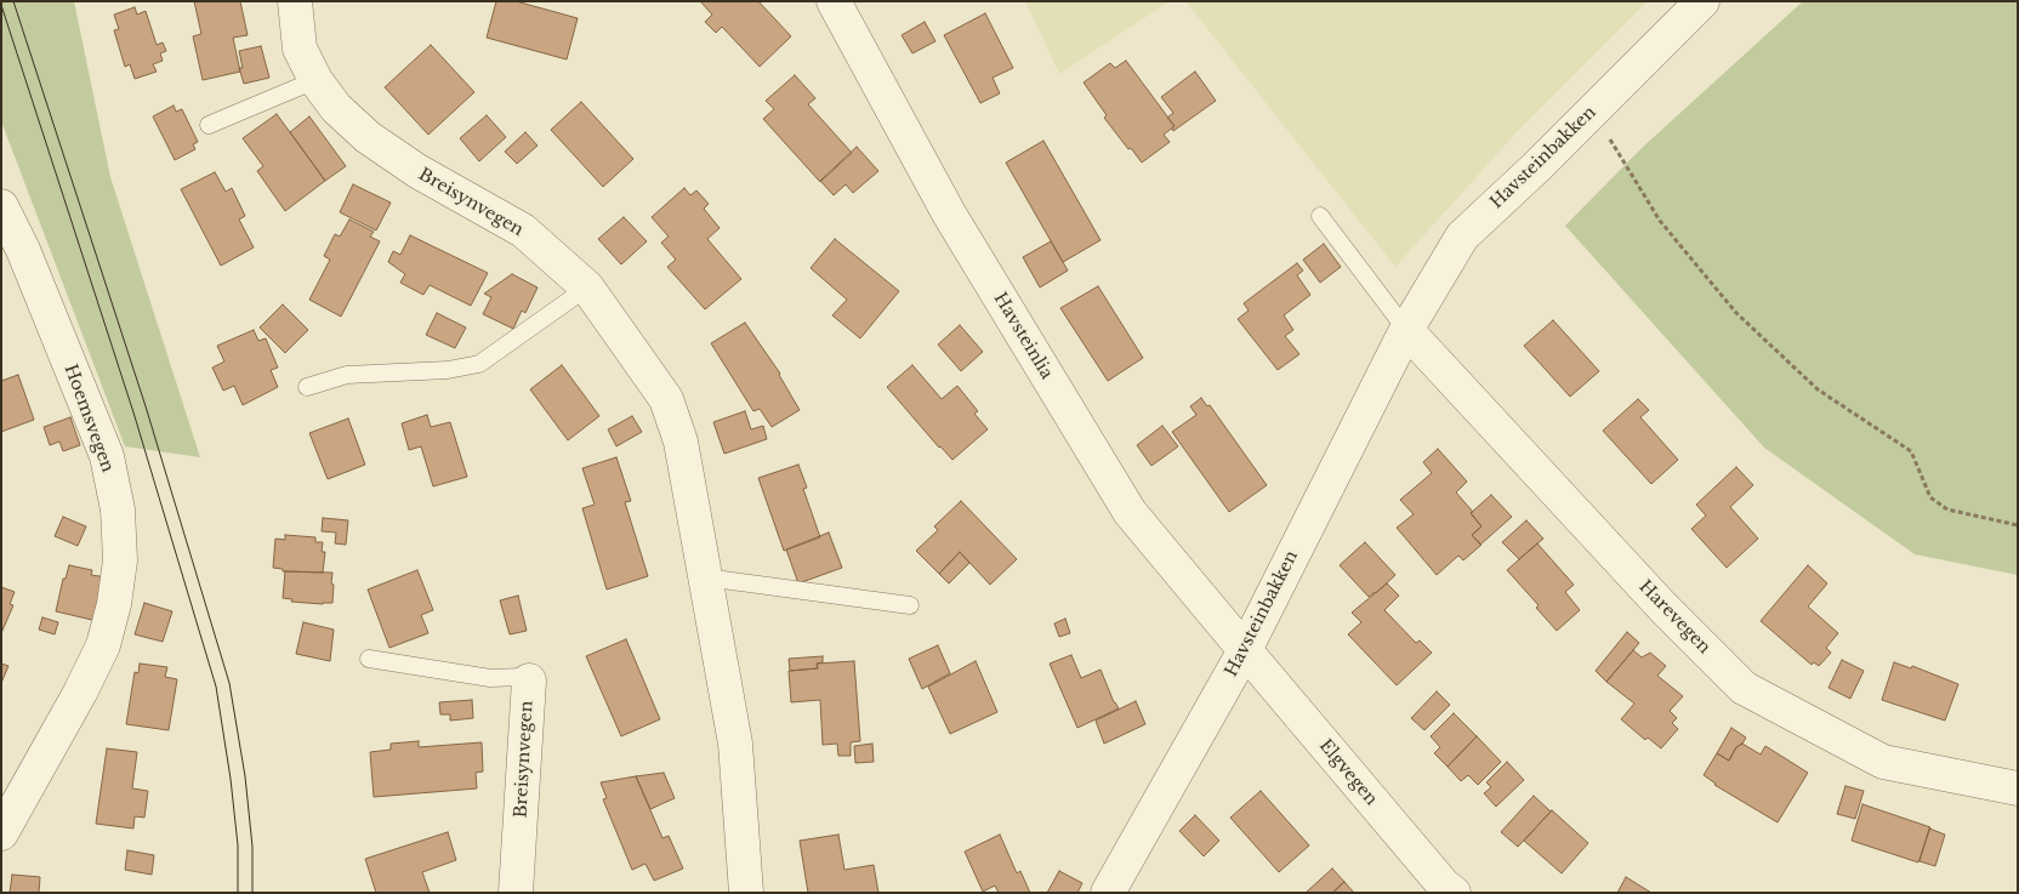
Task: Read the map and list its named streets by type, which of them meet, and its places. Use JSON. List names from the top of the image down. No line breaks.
{"streets":{"street":["Havsteinbakken","Breisynvegen","Havsteinlia","Hoemsvegen","Harevegen","Elgvegen"]},"crossings":[["Havsteinbakken","Havsteinlia"],["Havsteinbakken","Harevegen"],["Havsteinbakken","Elgvegen"],["Havsteinlia","Elgvegen"]]}
